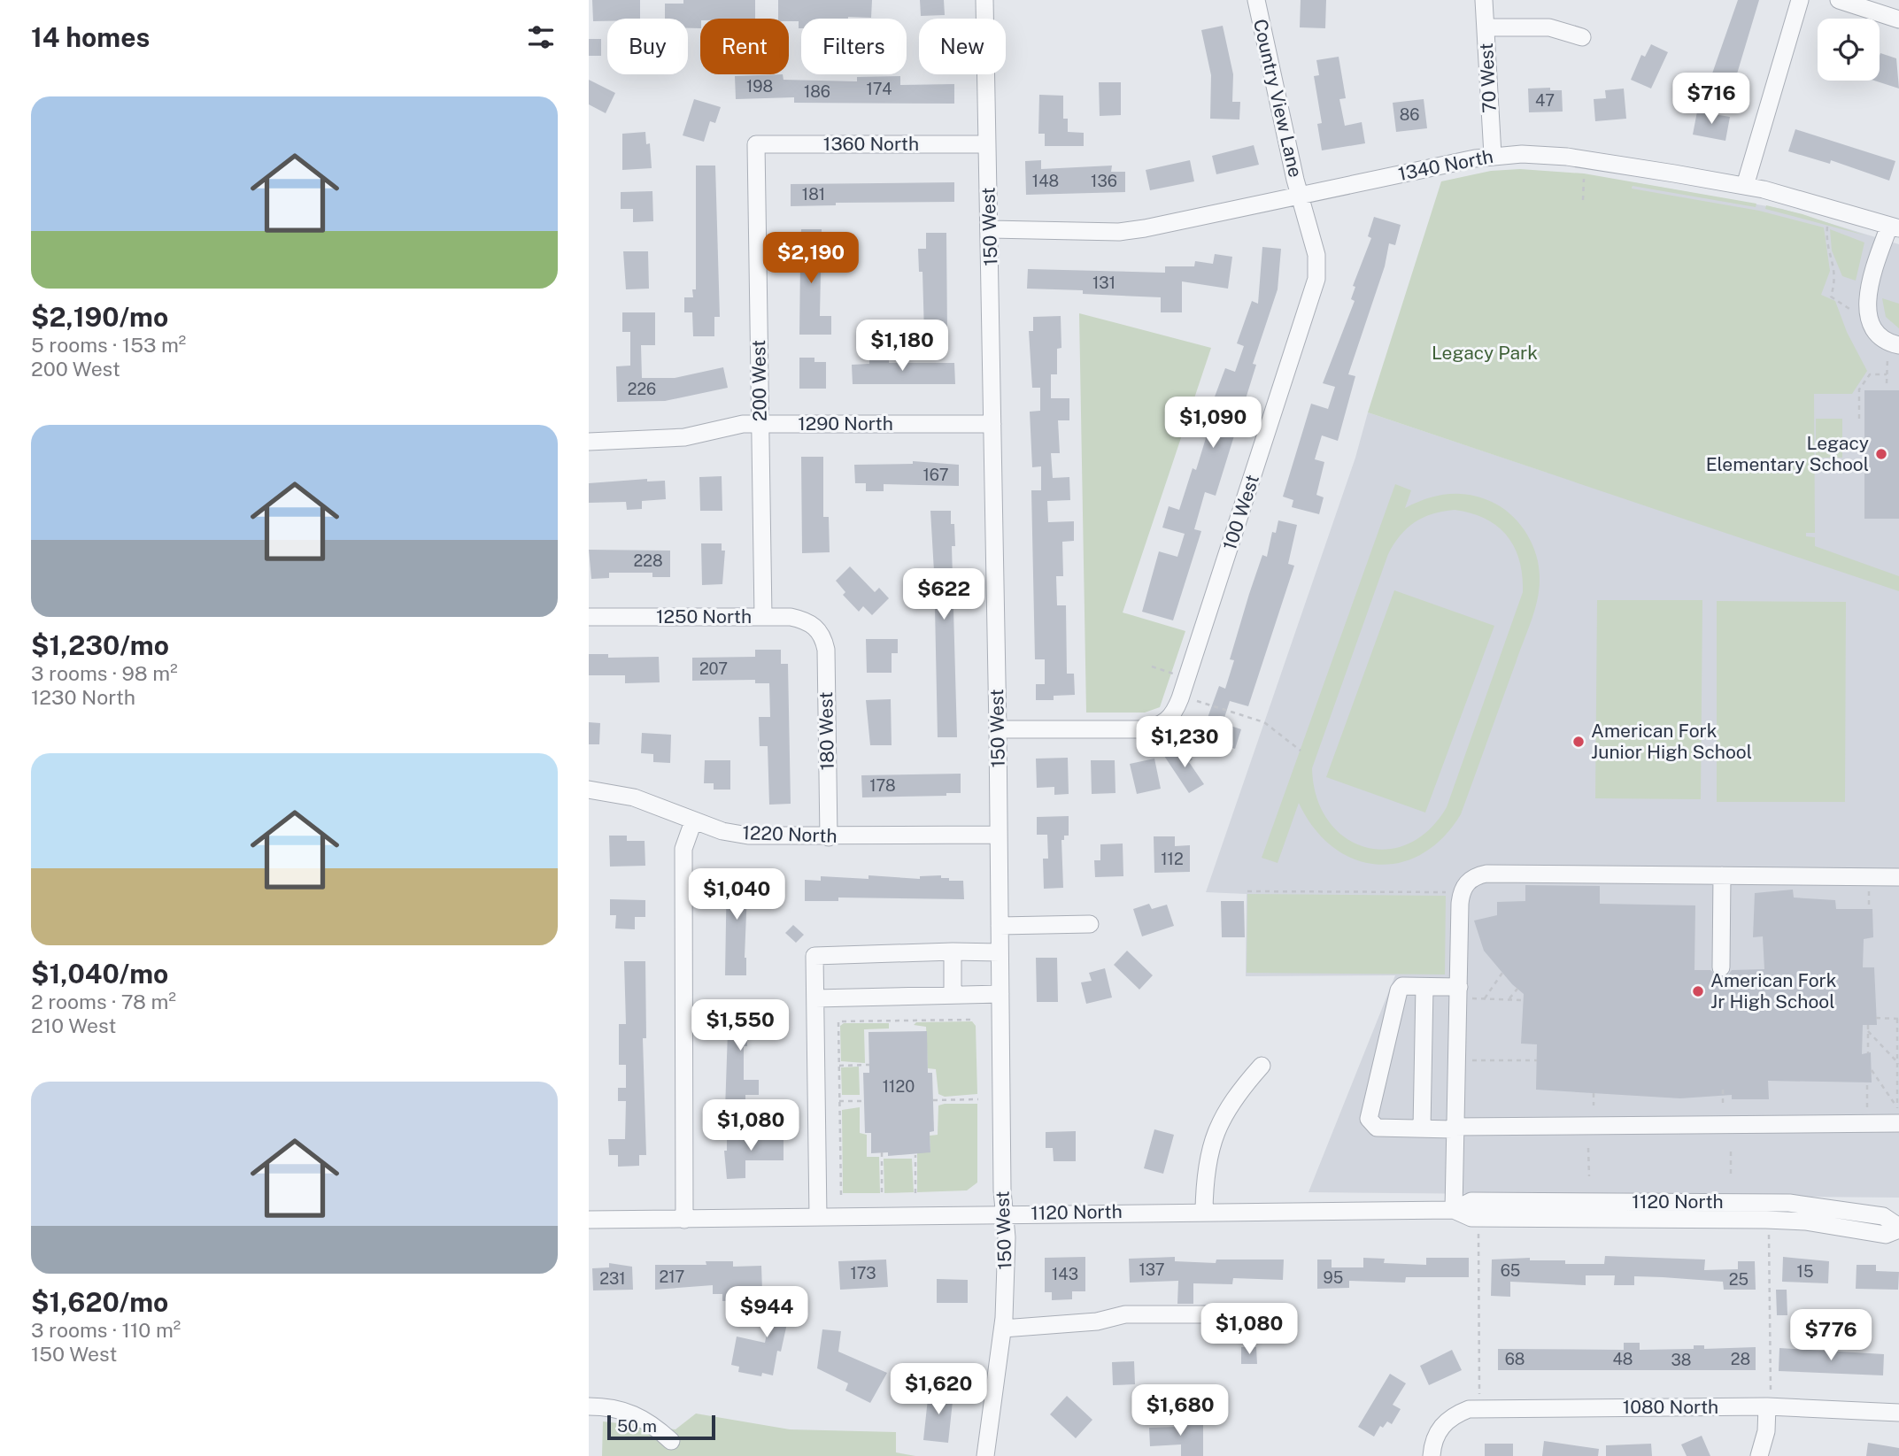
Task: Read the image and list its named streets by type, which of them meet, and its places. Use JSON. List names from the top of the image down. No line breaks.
{"streets":{"street":["70 West","Country View Lane","1360 North","1340 North","150 West","200 West","1290 North","100 West","1250 North","180 West","1220 North","1120 North","1080 North"]},"crossings":[["70 West","1340 North"],["Country View Lane","1340 North"],["Country View Lane","100 West"],["1360 North","150 West"],["1360 North","200 West"],["1340 North","150 West"],["1340 North","100 West"],["150 West","1290 North"],["150 West","100 West"],["150 West","1220 North"],["150 West","1120 North"],["200 West","1290 North"],["200 West","1250 North"],["1250 North","180 West"],["180 West","1220 North"]],"parks":["Legacy Park"],"places":["Legacy Elementary School","American Fork Junior High School","American Fork Jr High School"],"house_numbers":["198","174","186","47","86","148","136","181","131","226","167","228","207","178","112","1120","137","65","15","173","143","217","95","231","25","68","48","28","38"],"scale_bar":"50 m","page":{"heading":"14 homes","chip":["Buy","Rent","Filters","New"],"price":["$716","$2,190","$1,180","$1,090","$622","$1,230","$1,040","$1,550","$1,080","$944","$1,080","$776","$1,620","$1,680"],"list":[{"name":"$2,190/mo","note":"5 rooms · 153 m² · 200 West"},{"name":"$1,230/mo","note":"3 rooms · 98 m² · 1230 North"},{"name":"$1,040/mo","note":"2 rooms · 78 m² · 210 West"},{"name":"$1,620/mo","note":"3 rooms · 110 m² · 150 West"}],"scale":"50 m"}}
